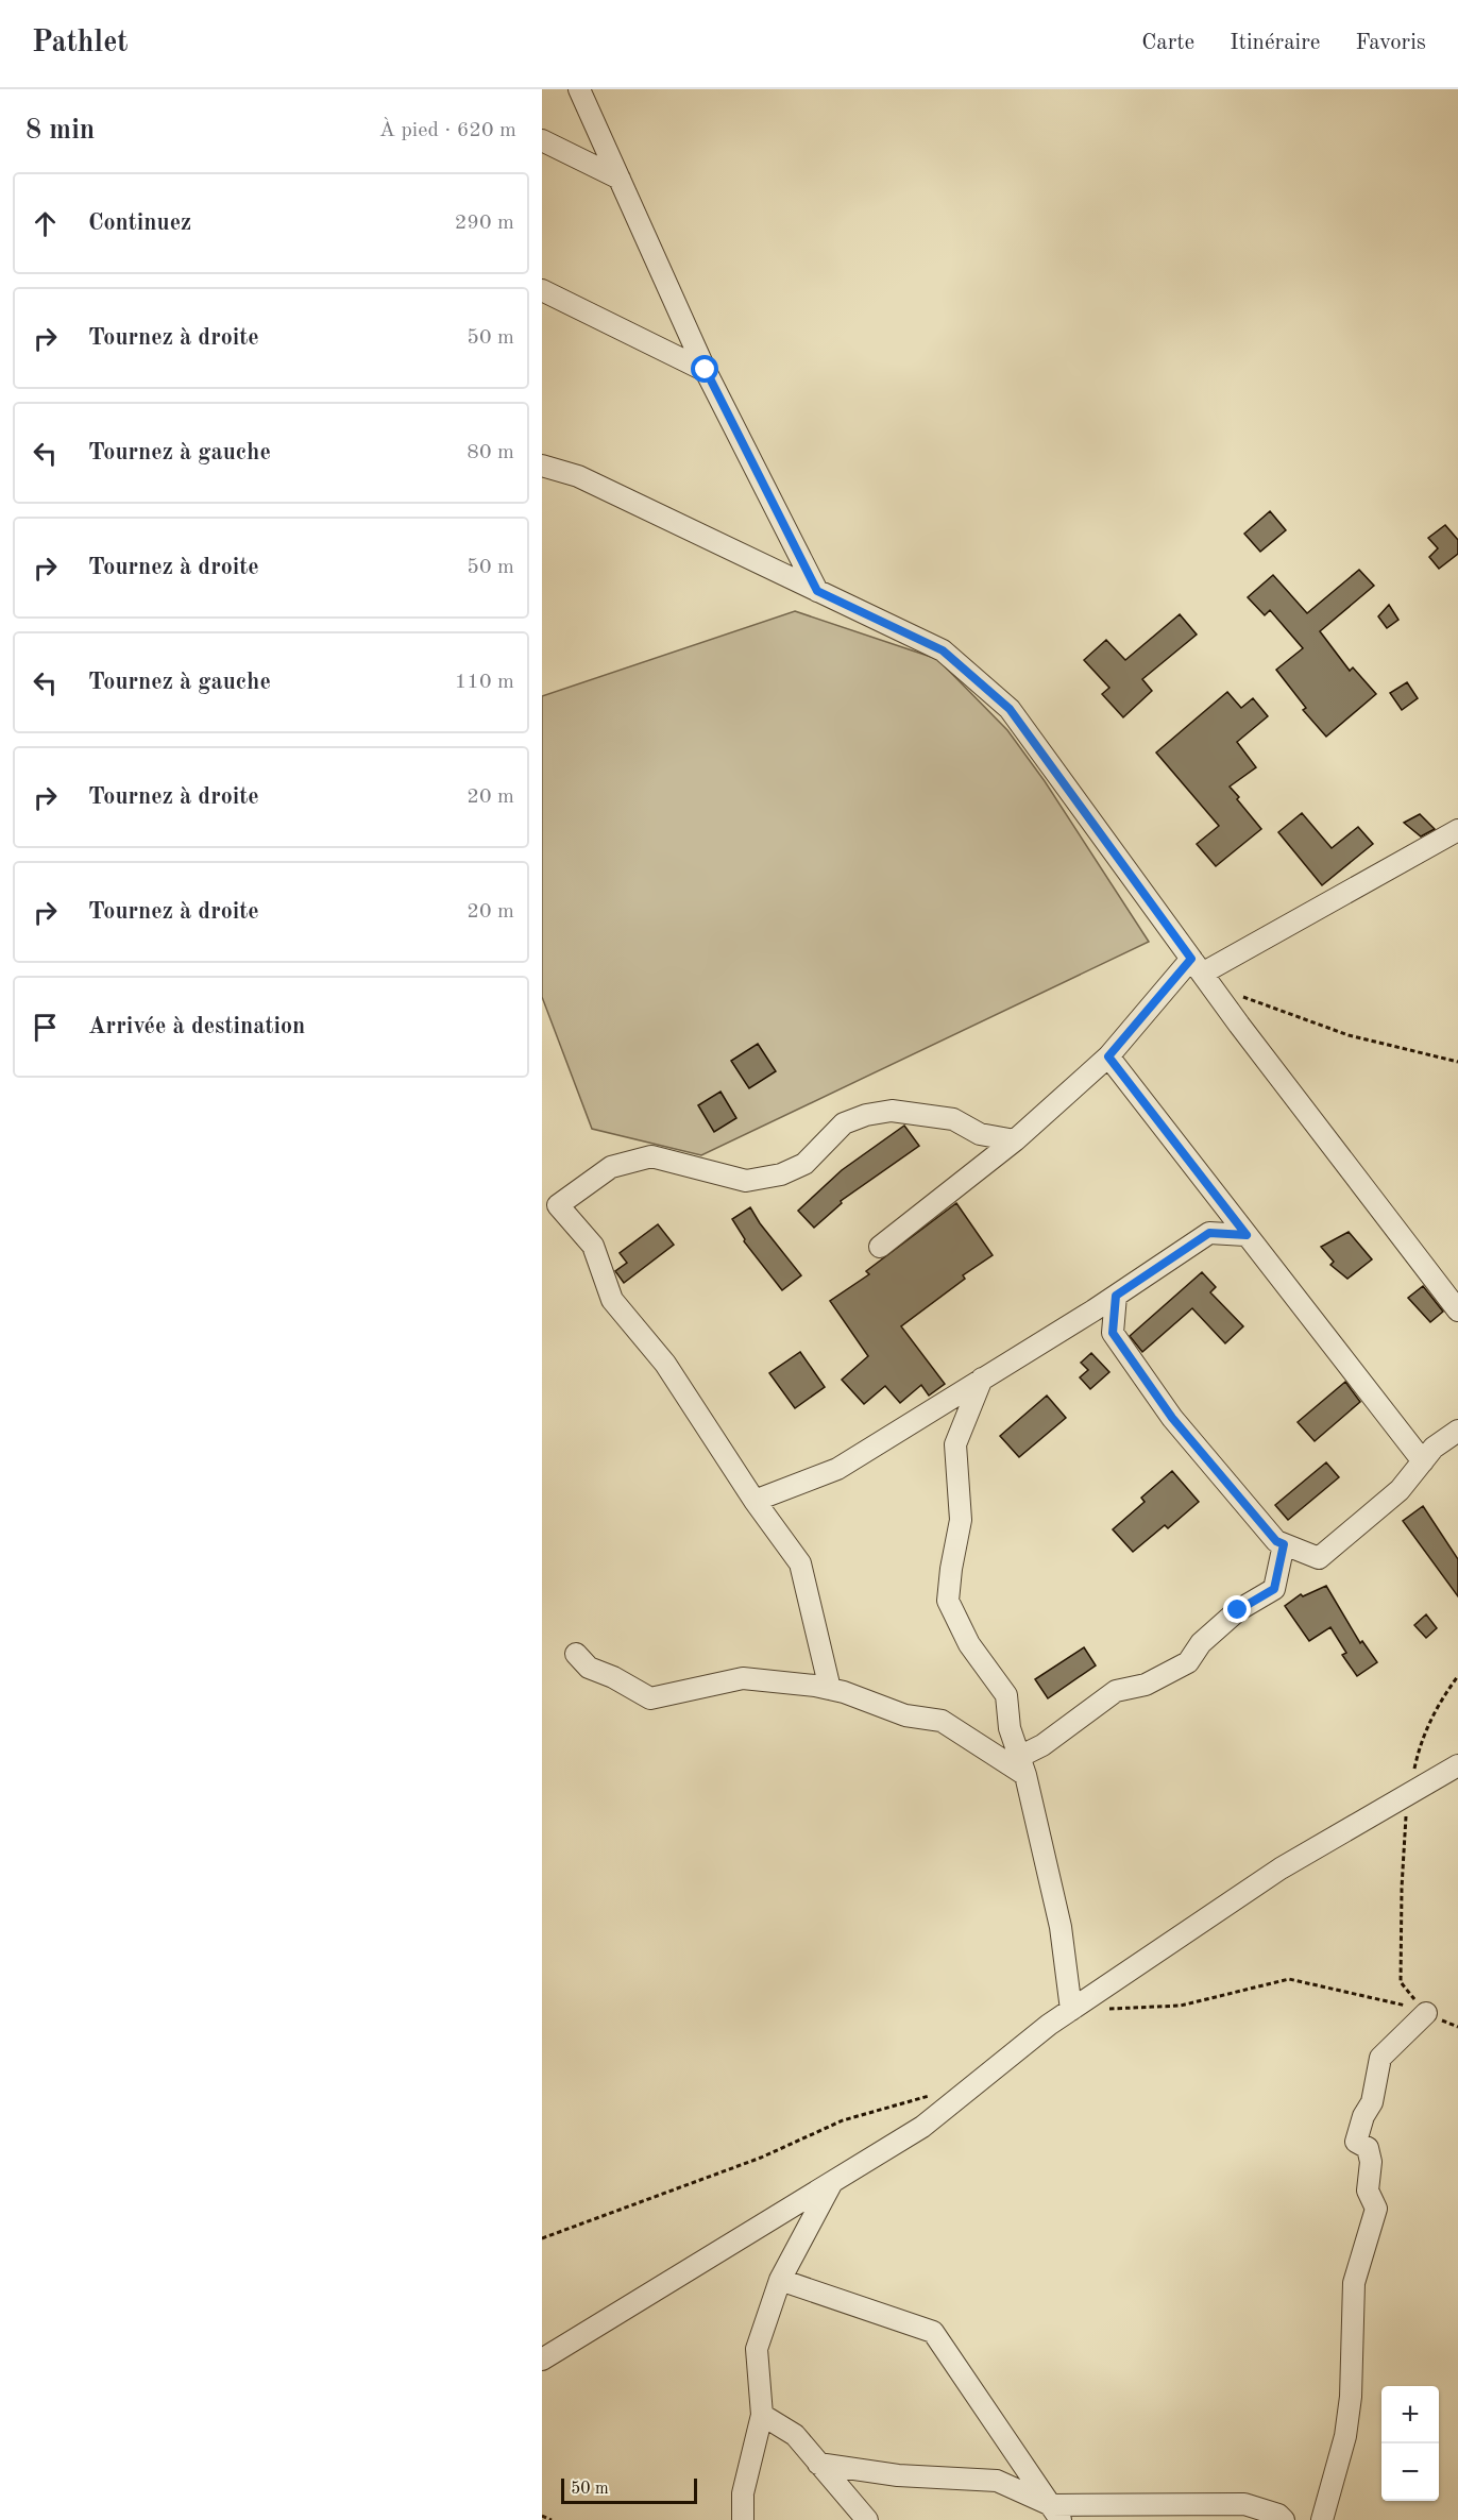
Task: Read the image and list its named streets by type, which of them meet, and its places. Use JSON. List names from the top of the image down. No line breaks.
{"scale_bar":"50 m","page":{"header":"Pathlet","nav":["Carte","Itinéraire","Favoris"],"heading":["8 min","À pied · 620 m"],"list":[["Continuez","290 m"],["Tournez à droite","50 m"],["Tournez à gauche","80 m"],["Tournez à droite","50 m"],["Tournez à gauche","110 m"],["Tournez à droite","20 m"],["Tournez à droite","20 m"],"Arrivée à destination"],"map_buttons":["+","−"],"scale":"50 m"}}
